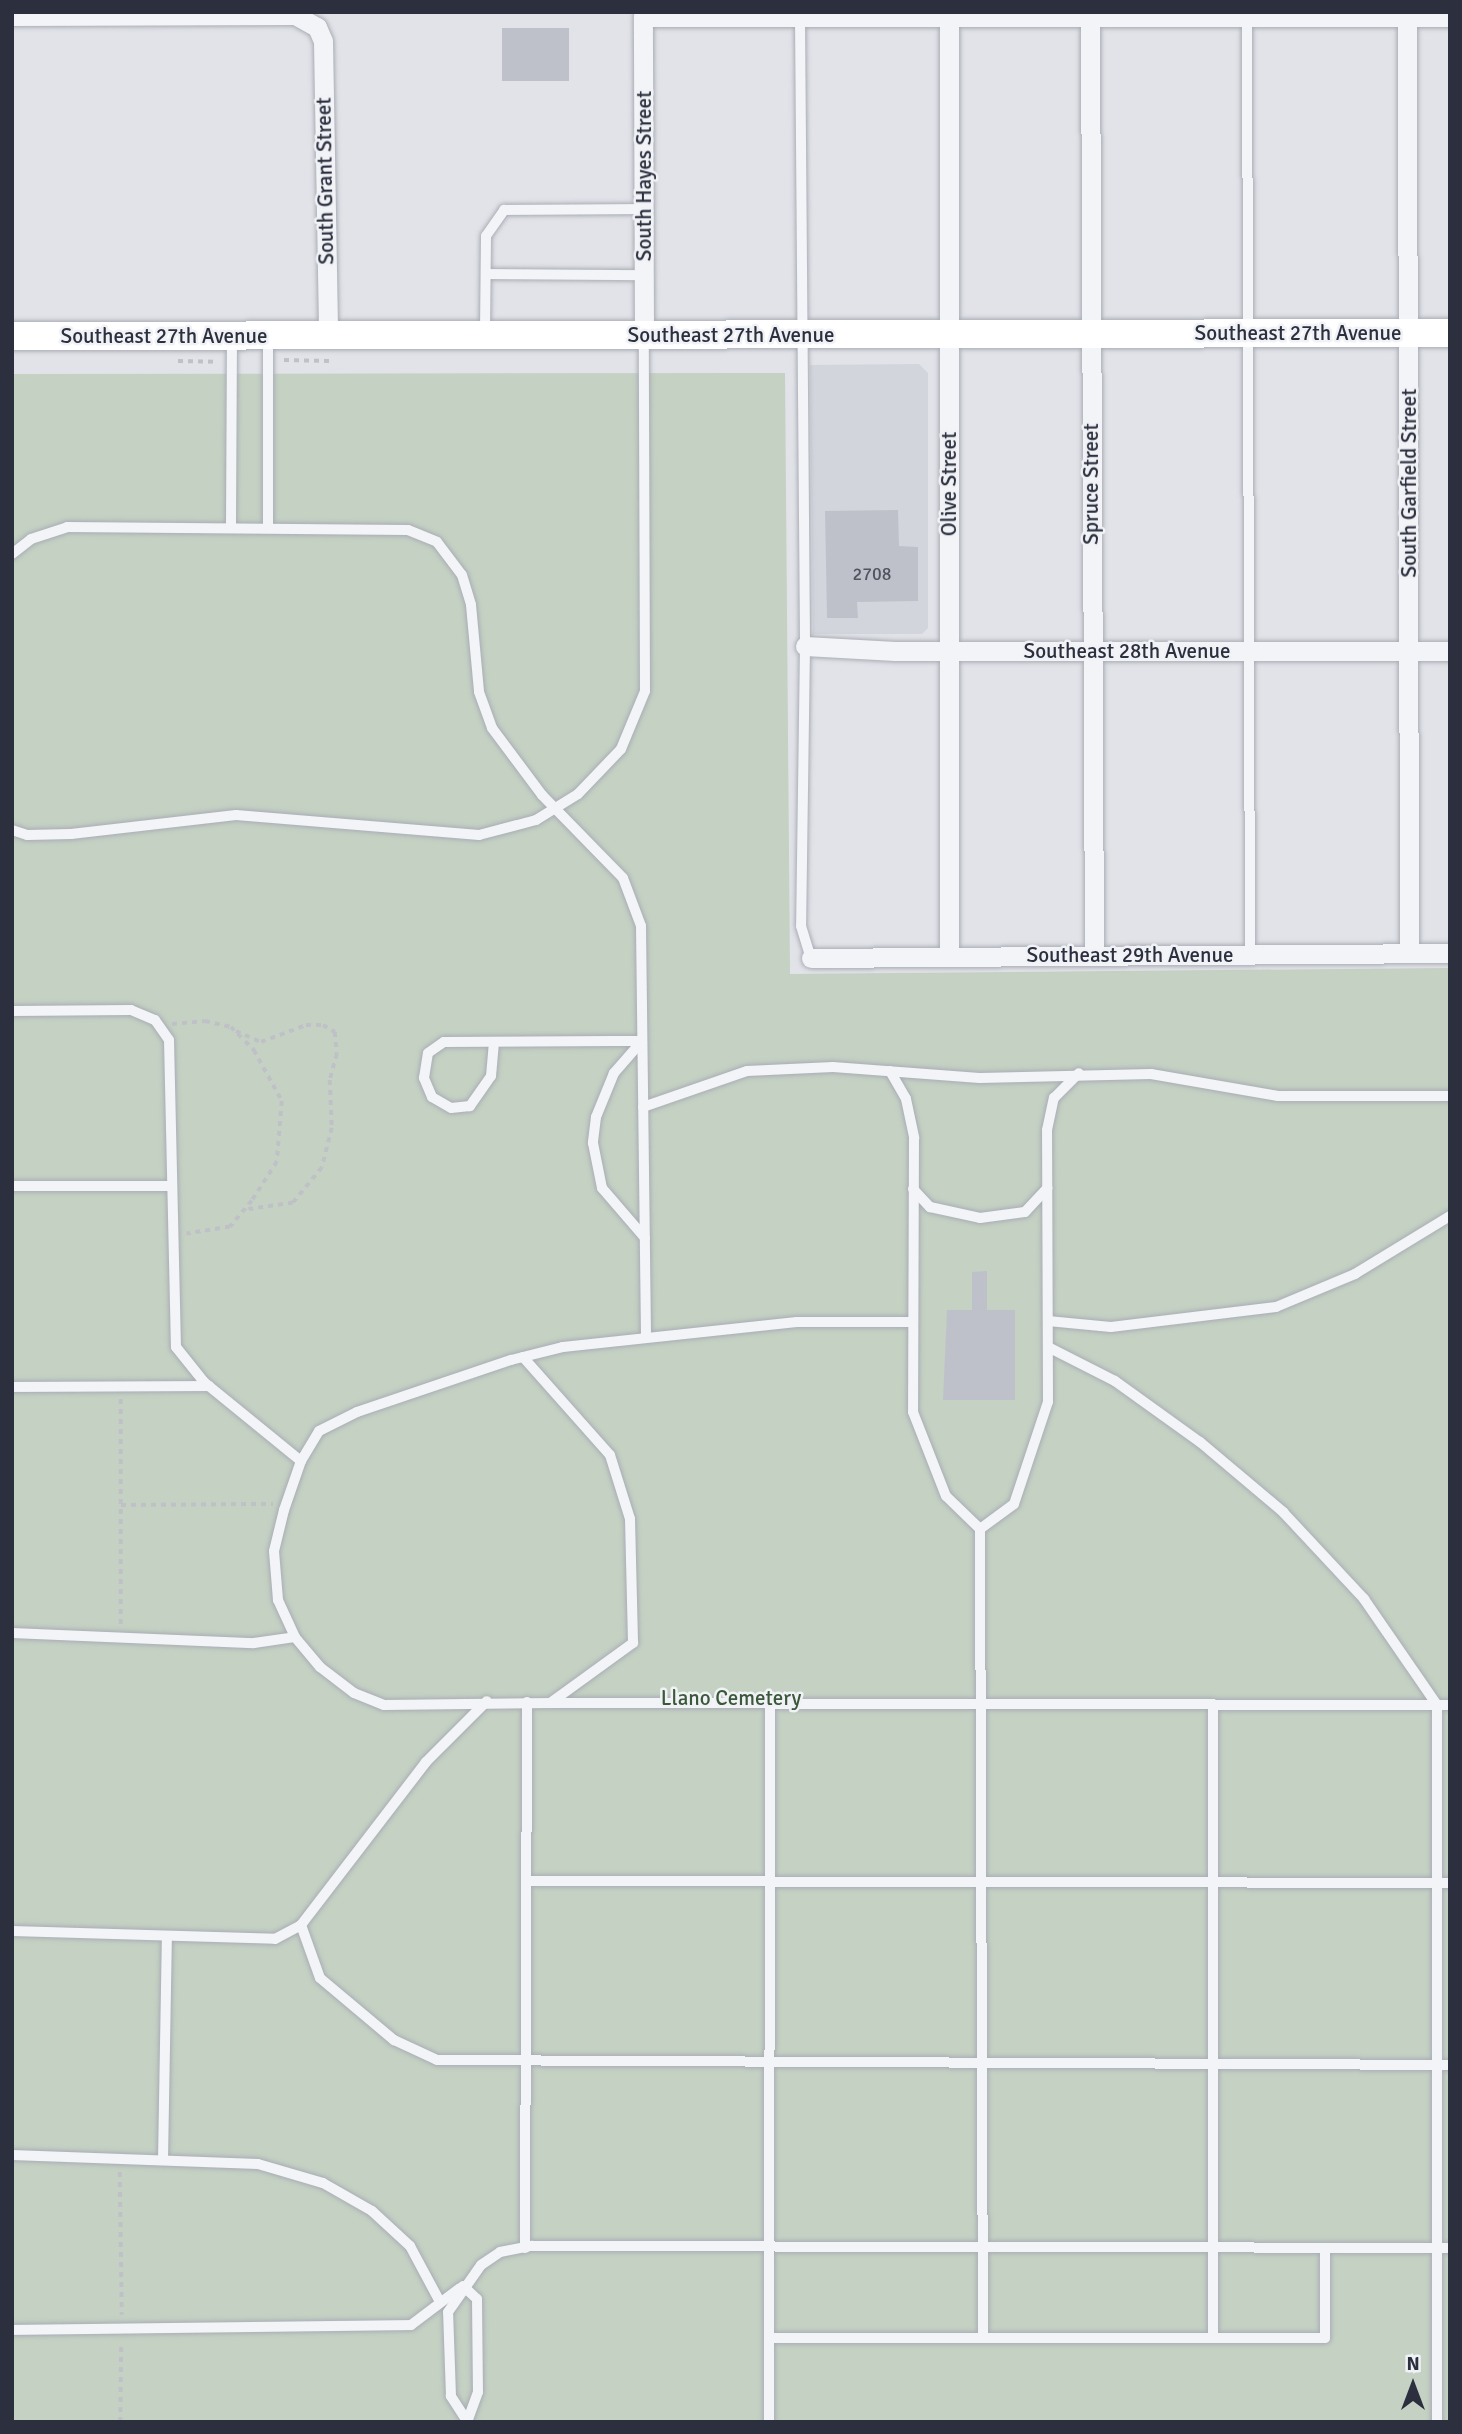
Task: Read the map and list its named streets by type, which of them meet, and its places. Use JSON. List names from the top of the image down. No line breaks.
{"streets":{"main road":["Southeast 27th Avenue"],"street":["South Hayes Street","South Grant Street","South Garfield Street","Olive Street","Spruce Street","Southeast 28th Avenue","Southeast 29th Avenue"]},"crossings":[["South Hayes Street","Southeast 27th Avenue"],["South Grant Street","Southeast 27th Avenue"],["Southeast 27th Avenue","South Garfield Street"],["Southeast 27th Avenue","Olive Street"],["Southeast 27th Avenue","Spruce Street"],["South Garfield Street","Southeast 28th Avenue"],["South Garfield Street","Southeast 29th Avenue"],["Olive Street","Southeast 28th Avenue"],["Olive Street","Southeast 29th Avenue"],["Spruce Street","Southeast 28th Avenue"],["Spruce Street","Southeast 29th Avenue"]],"parks":["Llano Cemetery"],"house_numbers":["2708"],"north":"top"}
